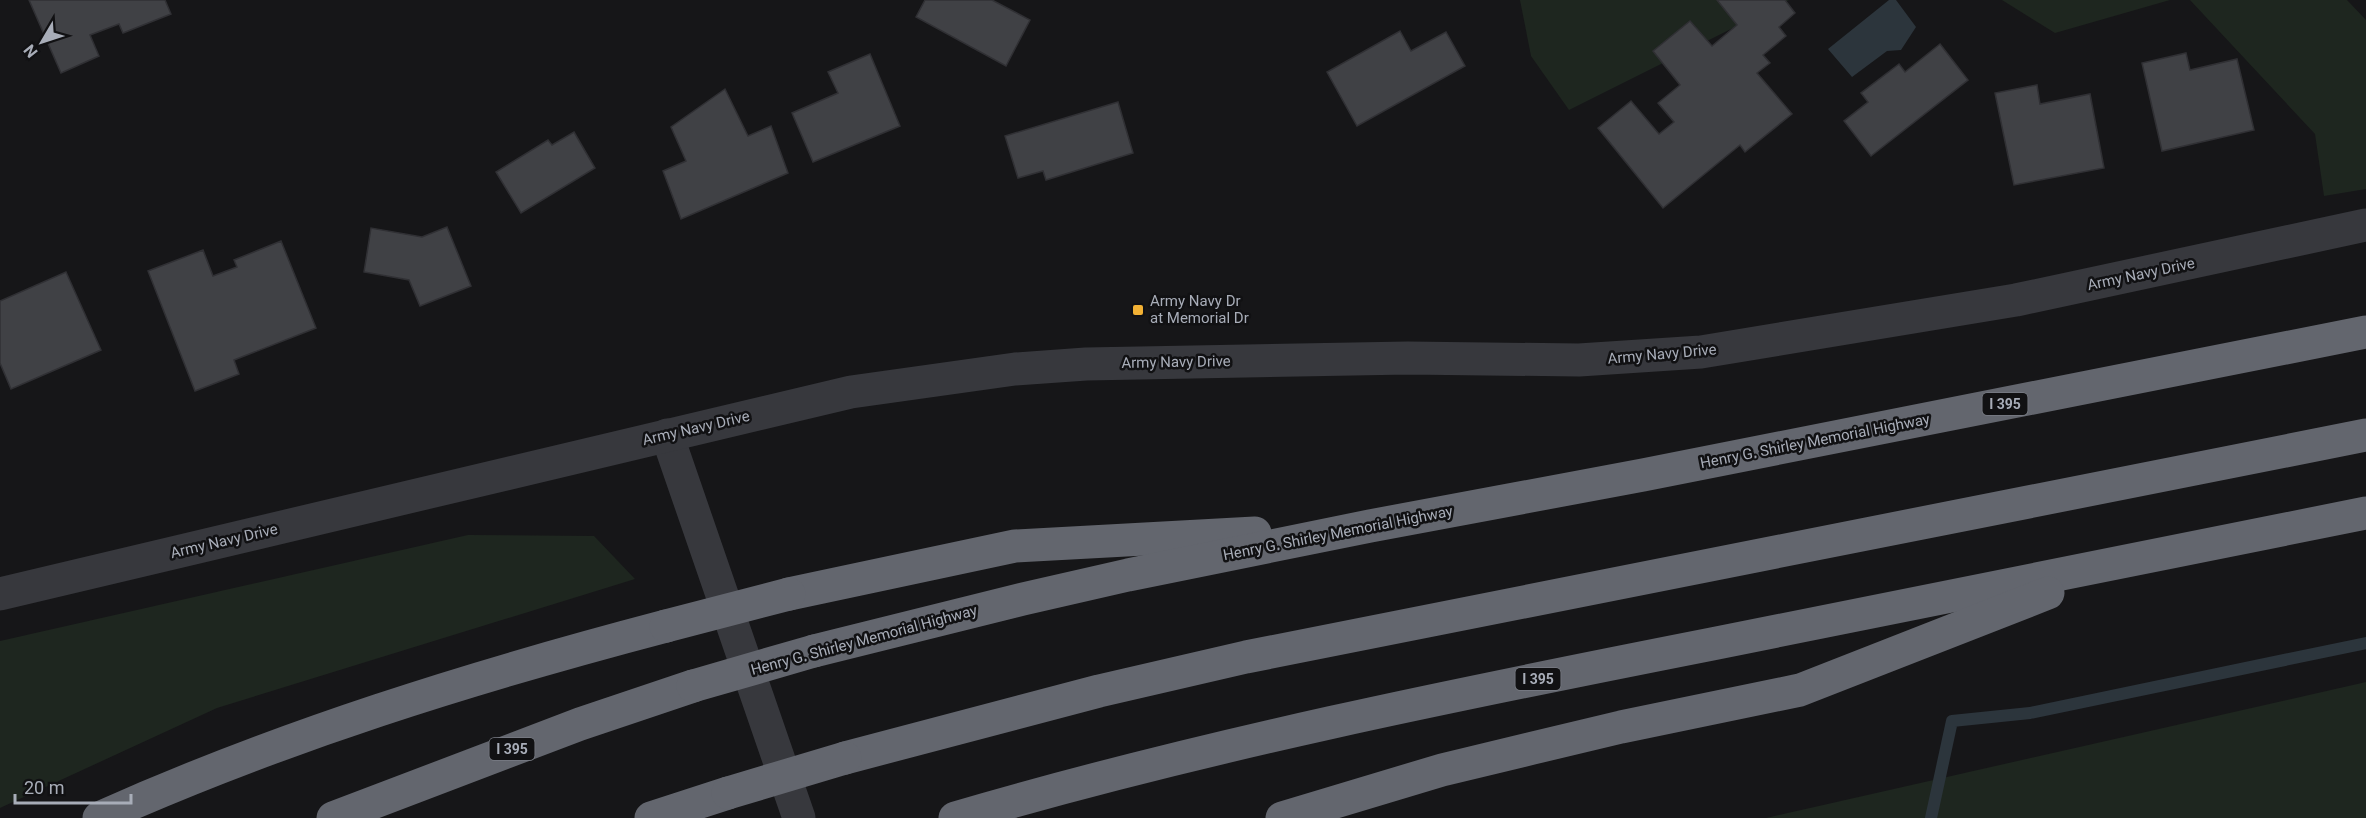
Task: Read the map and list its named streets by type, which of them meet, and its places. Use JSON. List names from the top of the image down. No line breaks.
{"streets":{"highway":["I 395","Henry G. Shirley Memorial Highway"],"street":["Army Navy Drive"]},"places":{"transit":["Army Navy Dr at Memorial Dr"]},"scale_bar":"20 m","north":"bottom left"}
